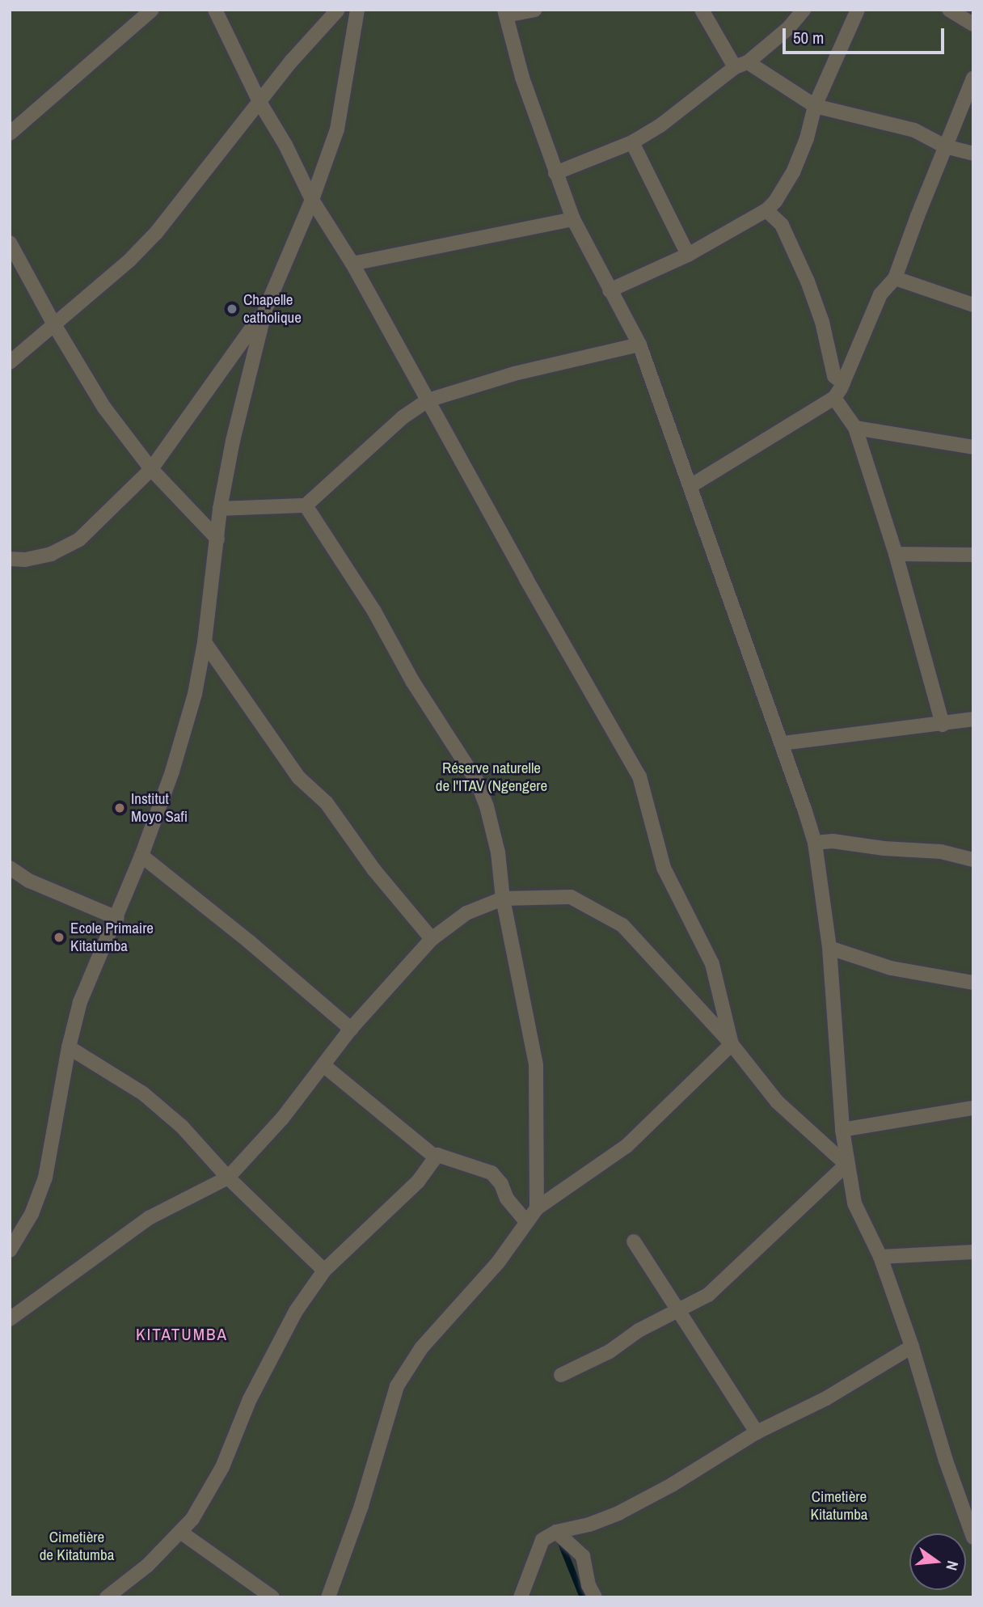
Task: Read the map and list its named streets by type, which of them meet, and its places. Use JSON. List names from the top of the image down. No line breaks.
{"districts":["KITATUMBA"],"parks":["Réserve naturelle de l'ITAV (Ngengere","Cimetière Kitatumba","Cimetière de Kitatumba"],"places":["Chapelle catholique","Institut Moyo Safi","Ecole Primaire Kitatumba"],"scale_bar":"50 m","north":"right"}
